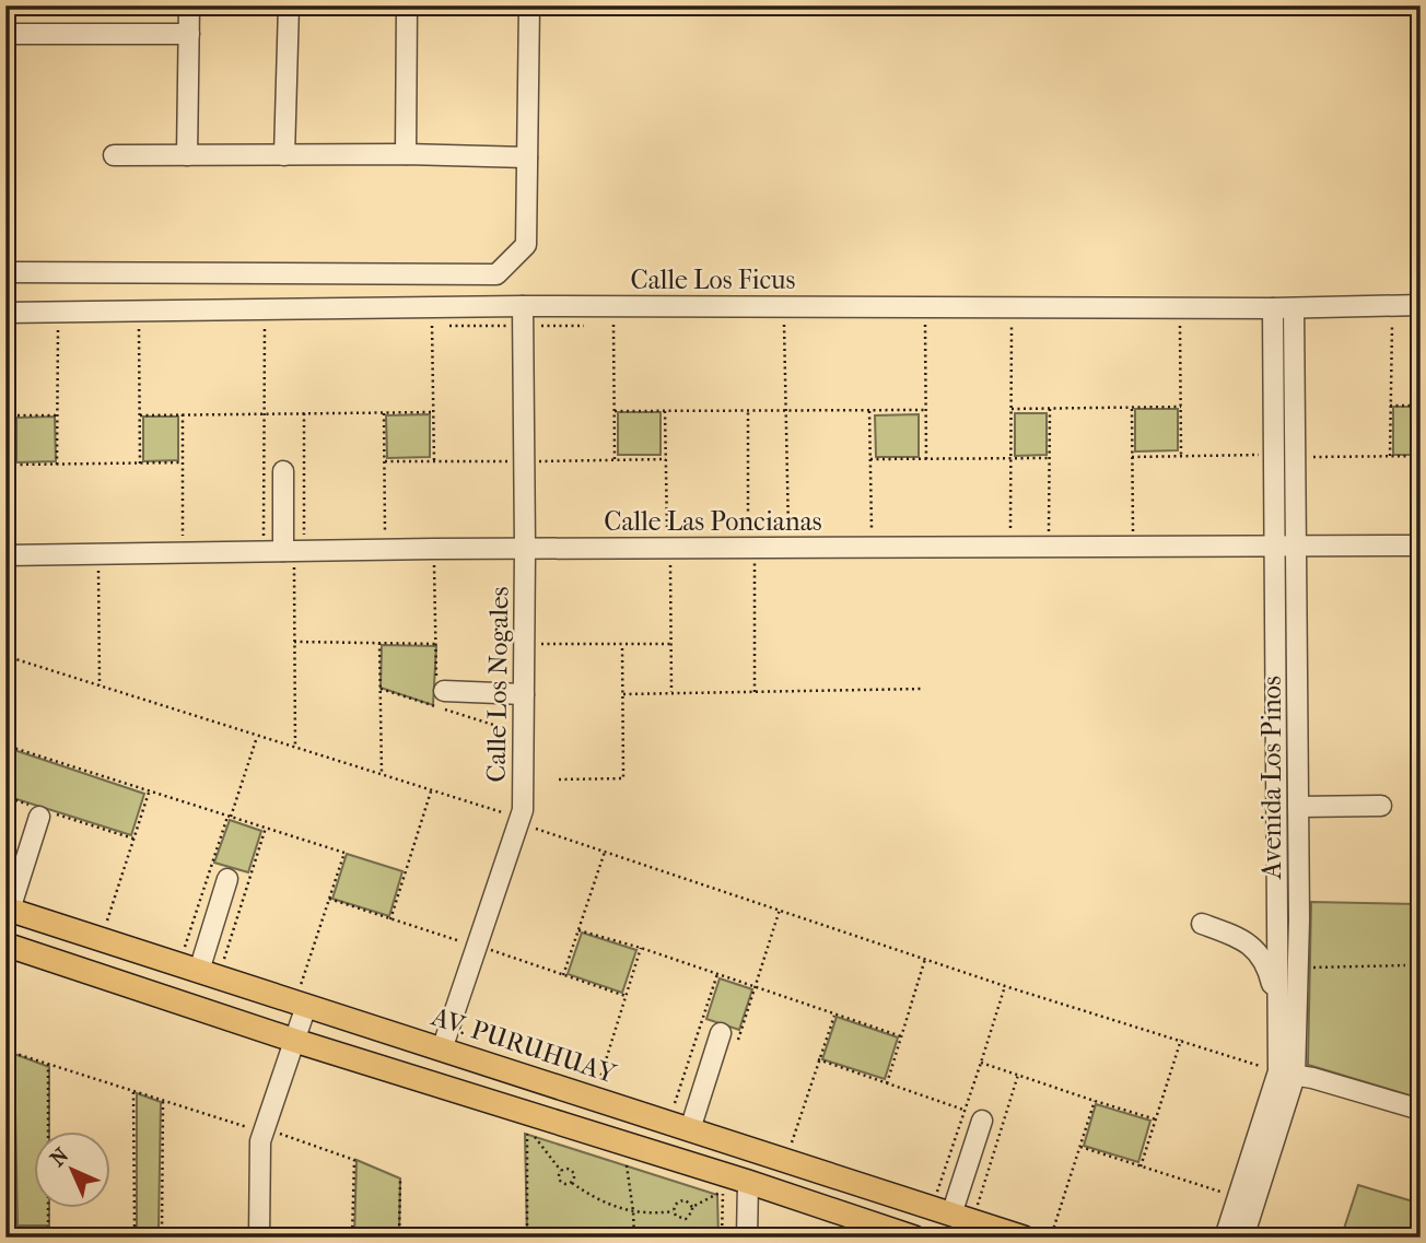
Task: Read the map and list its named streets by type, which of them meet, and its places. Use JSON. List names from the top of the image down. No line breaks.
{"streets":{"main road":["AV. PURUHUAY"],"street":["Calle Los Ficus","Calle Las Poncianas","Calle Los Nogales","Avenida Los Pinos"]},"crossings":[["Calle Los Ficus","Calle Los Nogales"],["Calle Los Ficus","Avenida Los Pinos"],["Calle Las Poncianas","Calle Los Nogales"],["Calle Las Poncianas","Avenida Los Pinos"],["Calle Los Nogales","AV. PURUHUAY"]],"north":"top left"}
